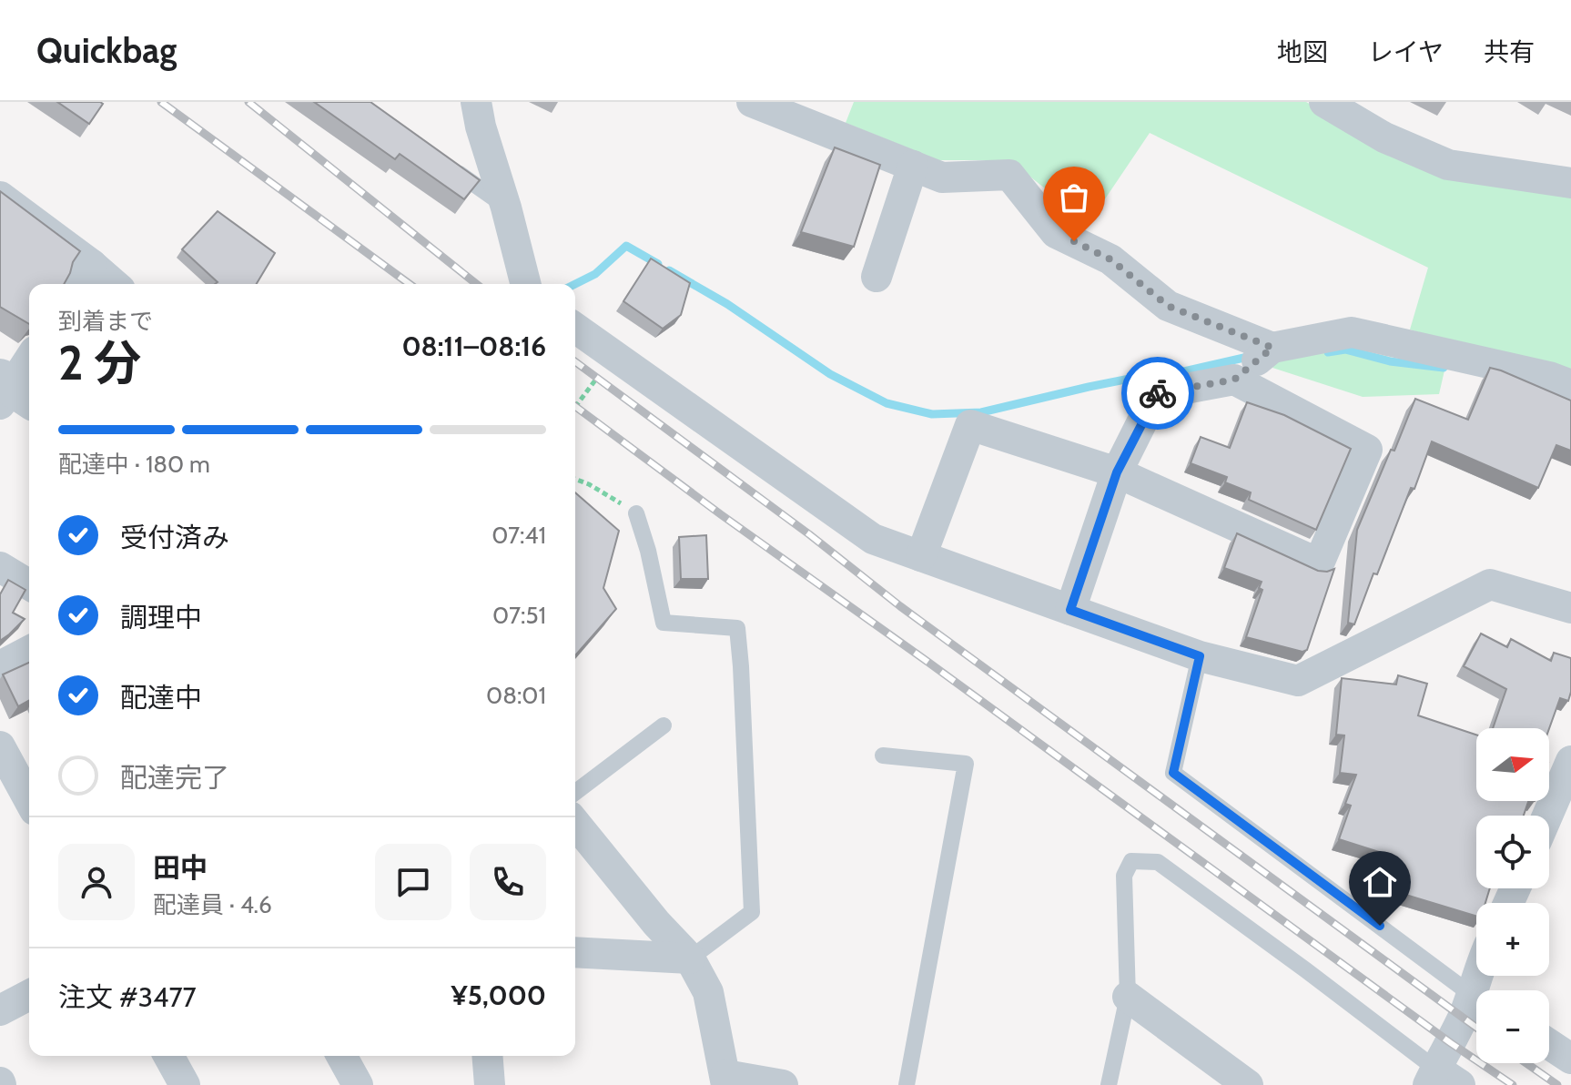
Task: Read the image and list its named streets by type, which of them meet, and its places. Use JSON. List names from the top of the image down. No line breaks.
{"north":"right","page":{"header":"Quickbag","nav":["地図","レイヤ","共有"],"heading":["2 分","到着まで","08:11–08:16"],"panel":["田中","配達員 · 4.6","注文 #3477","¥5,000"],"bar":"配達中 · 180 m","list":[["受付済み","07:41"],["調理中","07:51"],["配達中","08:01"],"配達完了"],"map_buttons":["+","−"]}}
